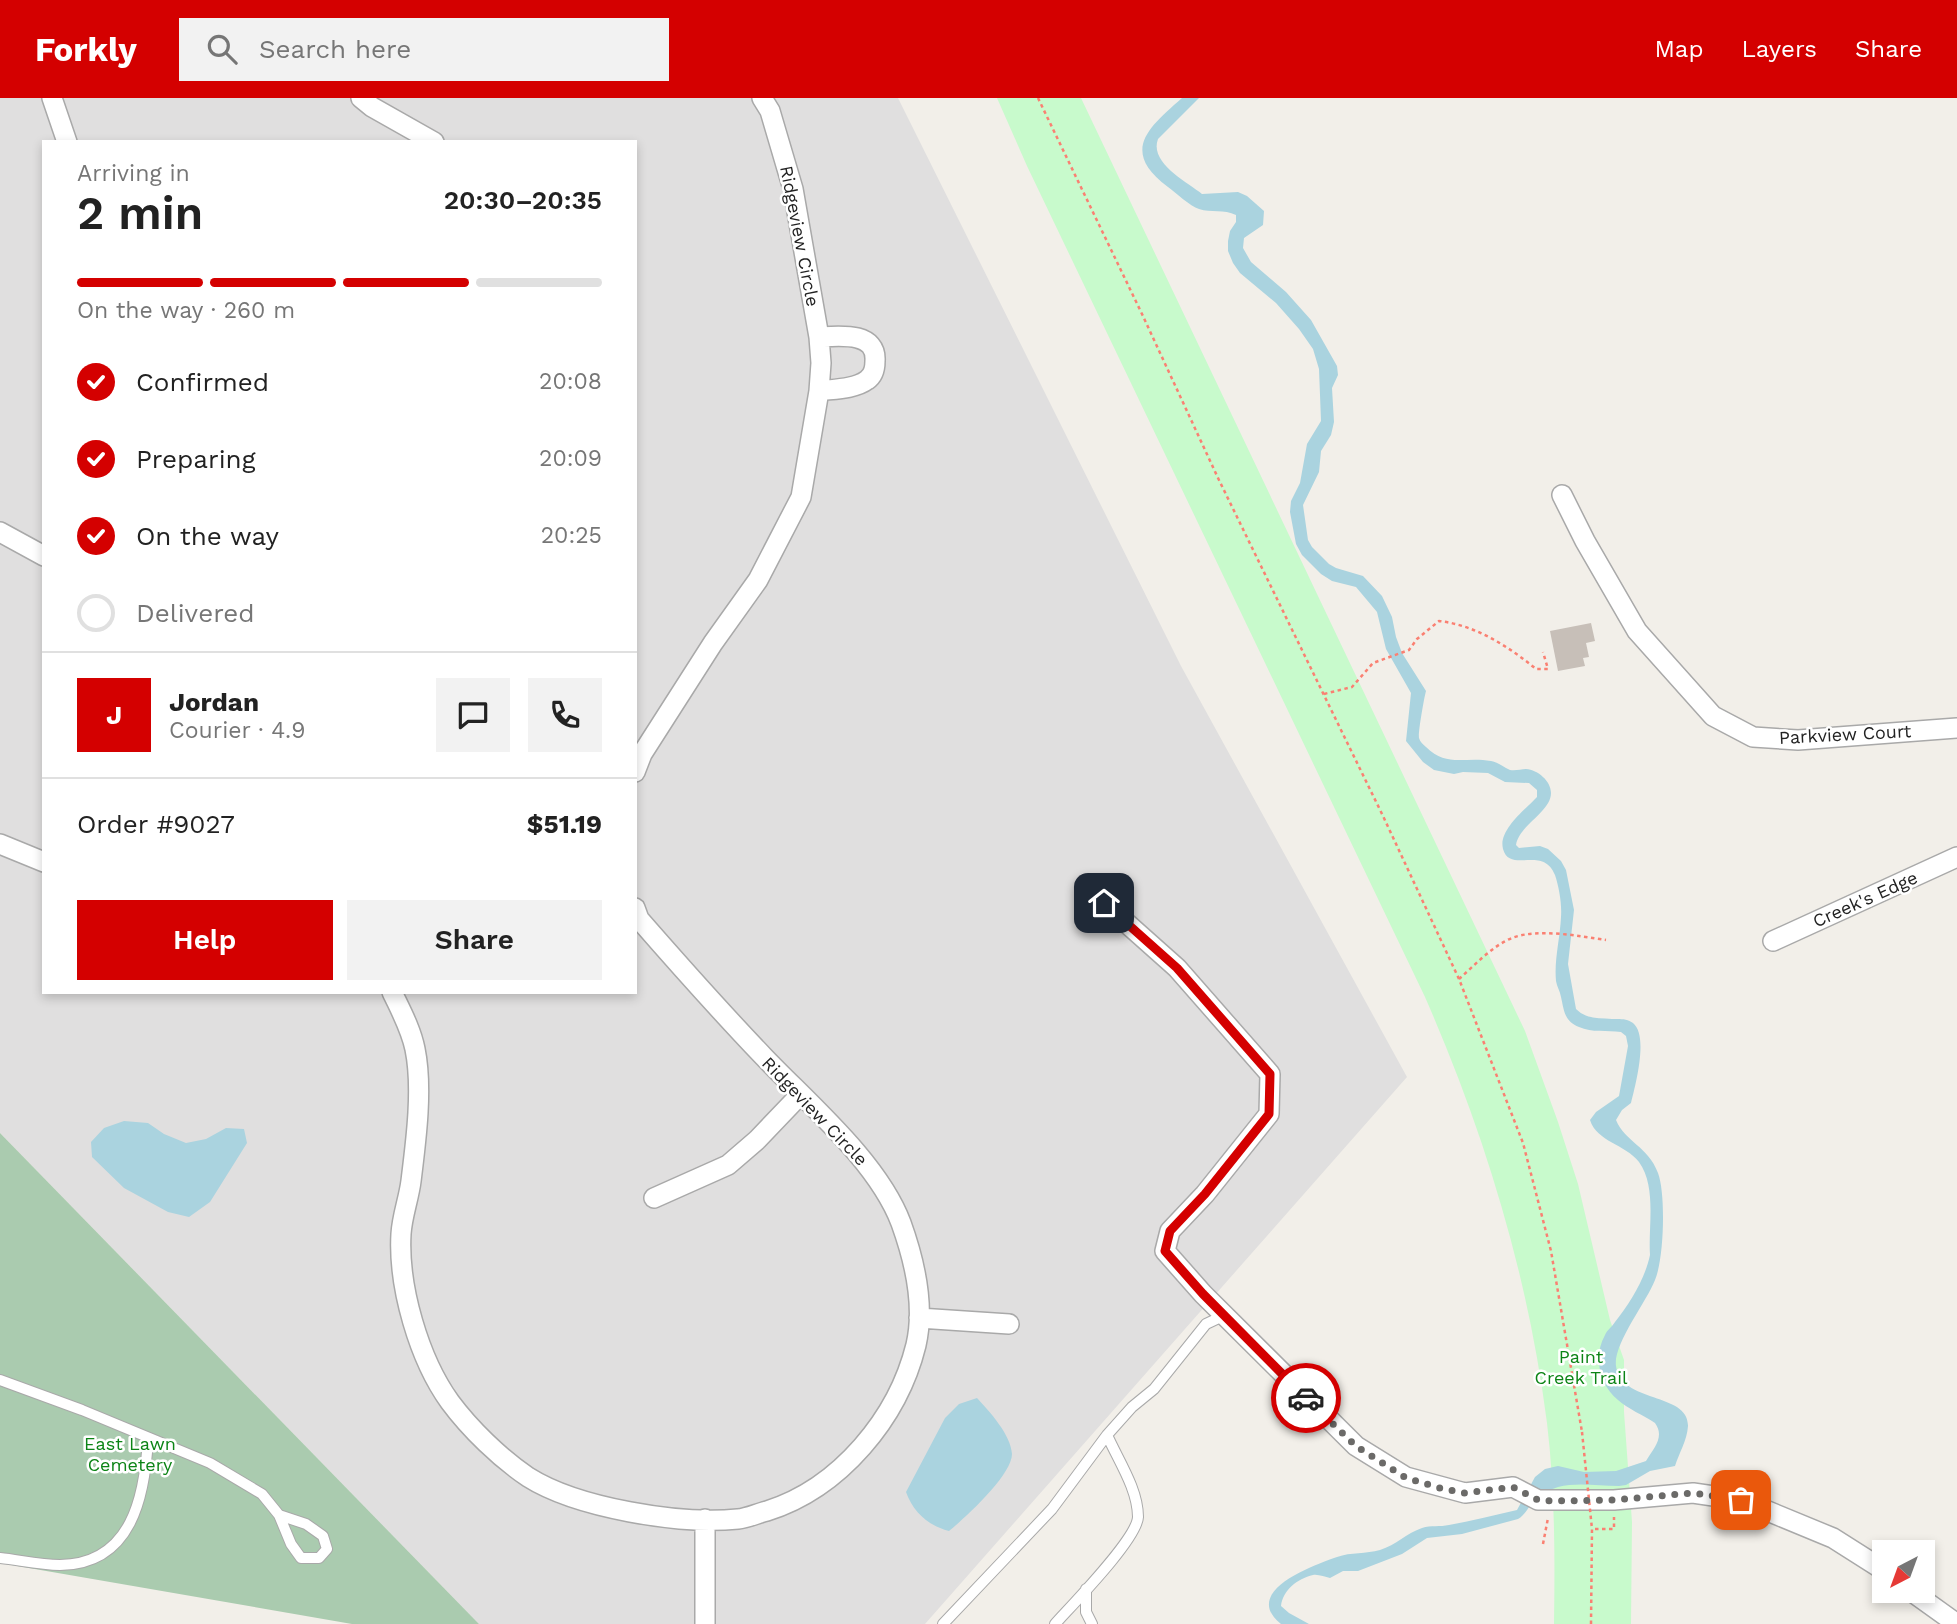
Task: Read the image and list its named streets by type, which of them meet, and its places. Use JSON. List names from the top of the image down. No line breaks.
{"streets":{"street":["Ridgeview Circle","Parkview Court","Creek's Edge"]},"parks":["Paint Creek Trail","East Lawn Cemetery"],"north":"bottom left","page":{"header":"Forkly","search":"Search here","nav":["Map","Layers","Share"],"heading":["2 min","Arriving in","20:30–20:35"],"panel":["Jordan","Courier · 4.9","Order #9027","$51.19"],"bar":"On the way · 260 m","list":[["Confirmed","20:08"],["Preparing","20:09"],["On the way","20:25"],"Delivered"],"round":"J","buttons":["Help","Share"]}}
